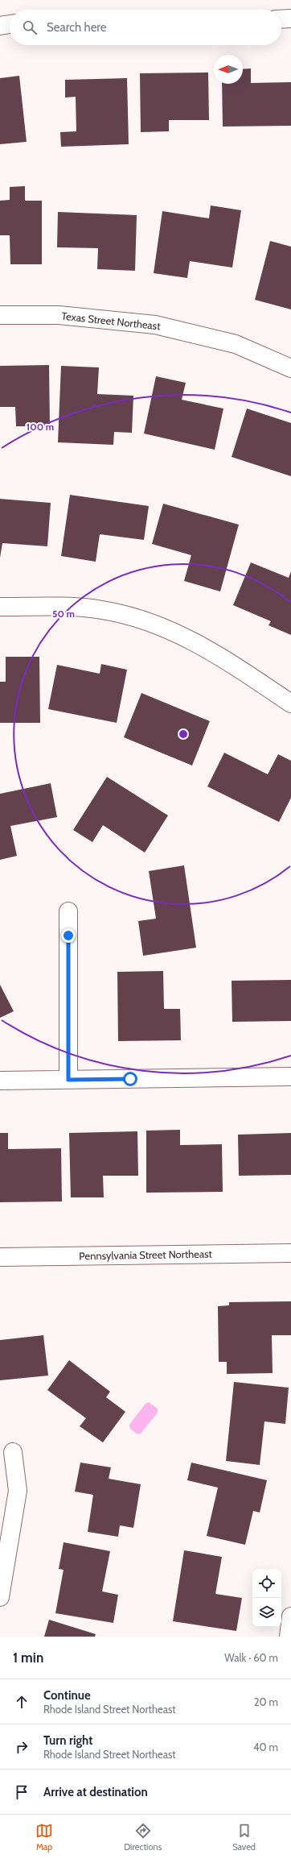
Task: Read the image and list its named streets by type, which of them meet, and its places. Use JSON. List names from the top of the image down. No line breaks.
{"streets":{"street":["Texas Street Northeast","Pennsylvania Street Northeast"]},"north":"left","page":{"search":"Search here","heading":["1 min","Walk · 60 m"],"list":[["Continue","Rhode Island Street Northeast","20 m"],["Turn right","Rhode Island Street Northeast","40 m"],"Arrive at destination"],"nav":["Map","Directions","Saved"]},"rings":["100 m","50 m"]}
